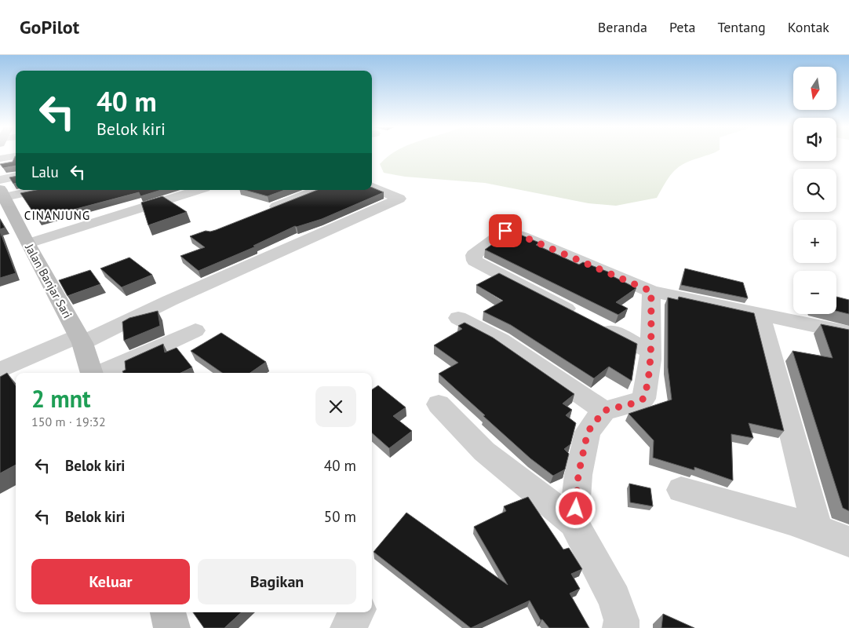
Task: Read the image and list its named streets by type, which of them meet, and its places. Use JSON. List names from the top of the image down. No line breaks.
{"streets":{"street":["Jalan Banjar Sari"]},"districts":["CINANJUNG"],"north":"bottom","page":{"header":"GoPilot","nav":["Beranda","Peta","Tentang","Kontak"],"map_buttons":["+","−"],"turn":["40 m","Belok kiri"],"then":"Lalu","heading":["2 mnt","150 m · 19:32"],"list":[{"name":"Belok kiri","value":"40 m"},{"name":"Belok kiri","value":"50 m"}],"buttons":["Keluar","Bagikan"]}}
